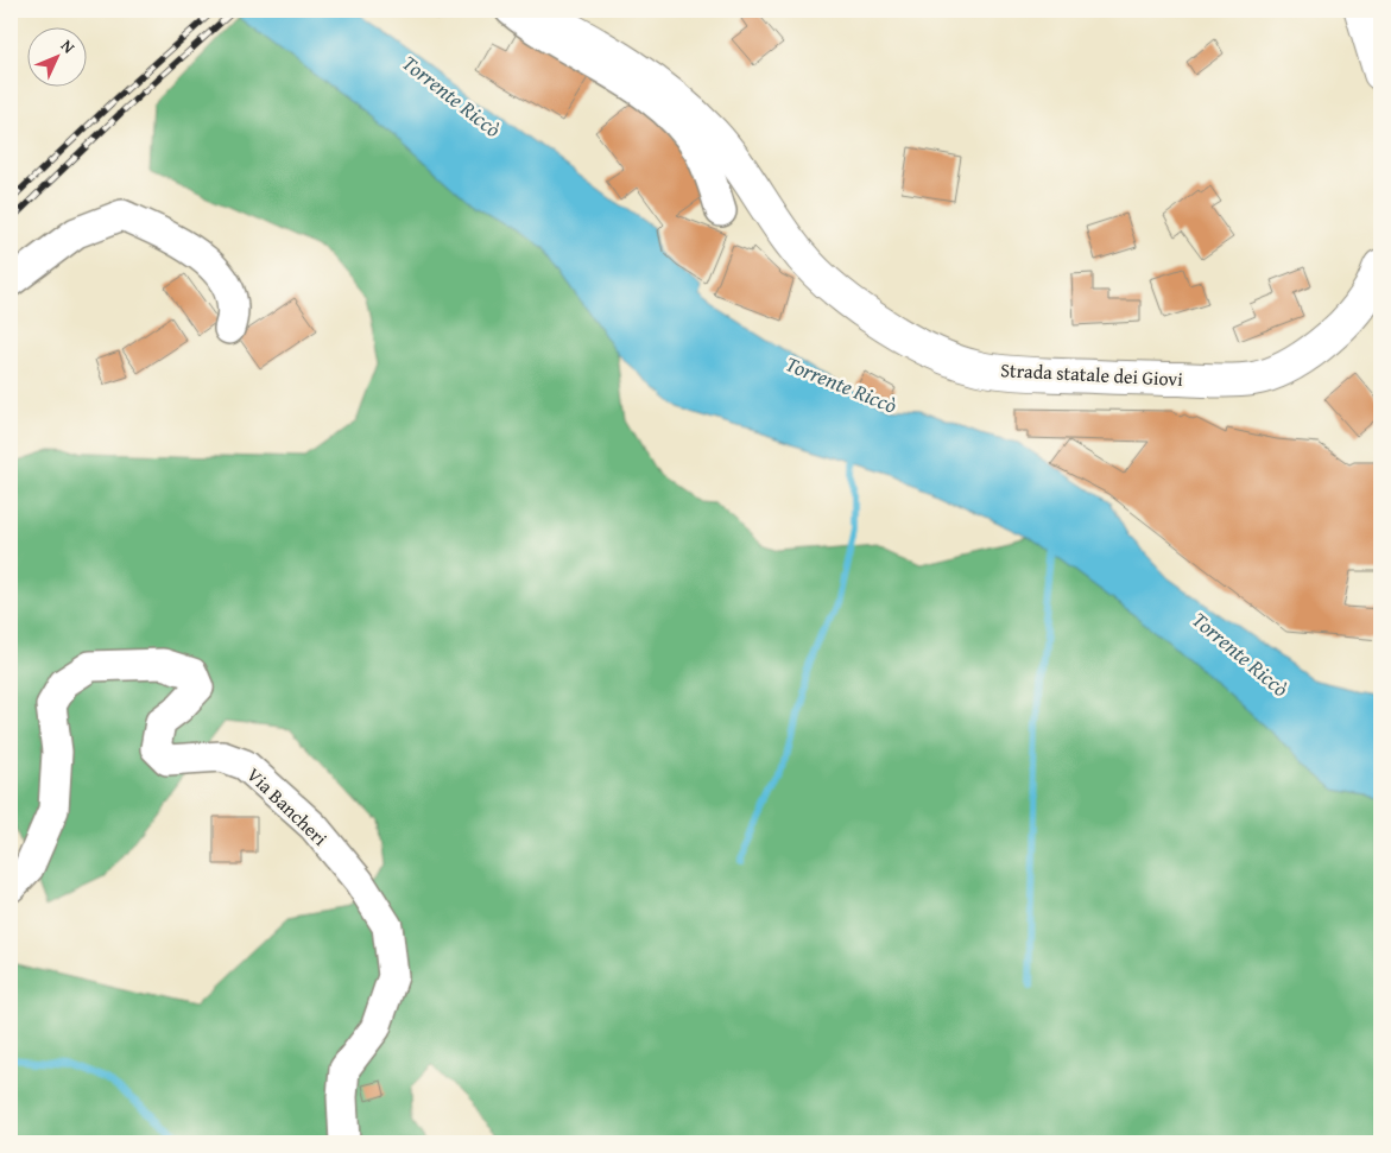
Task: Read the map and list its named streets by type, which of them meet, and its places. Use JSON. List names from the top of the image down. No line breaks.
{"streets":{"main road":["Strada statale dei Giovi"],"street":["Via Bancheri"]},"water":["Torrente Riccò"],"north":"top right"}
